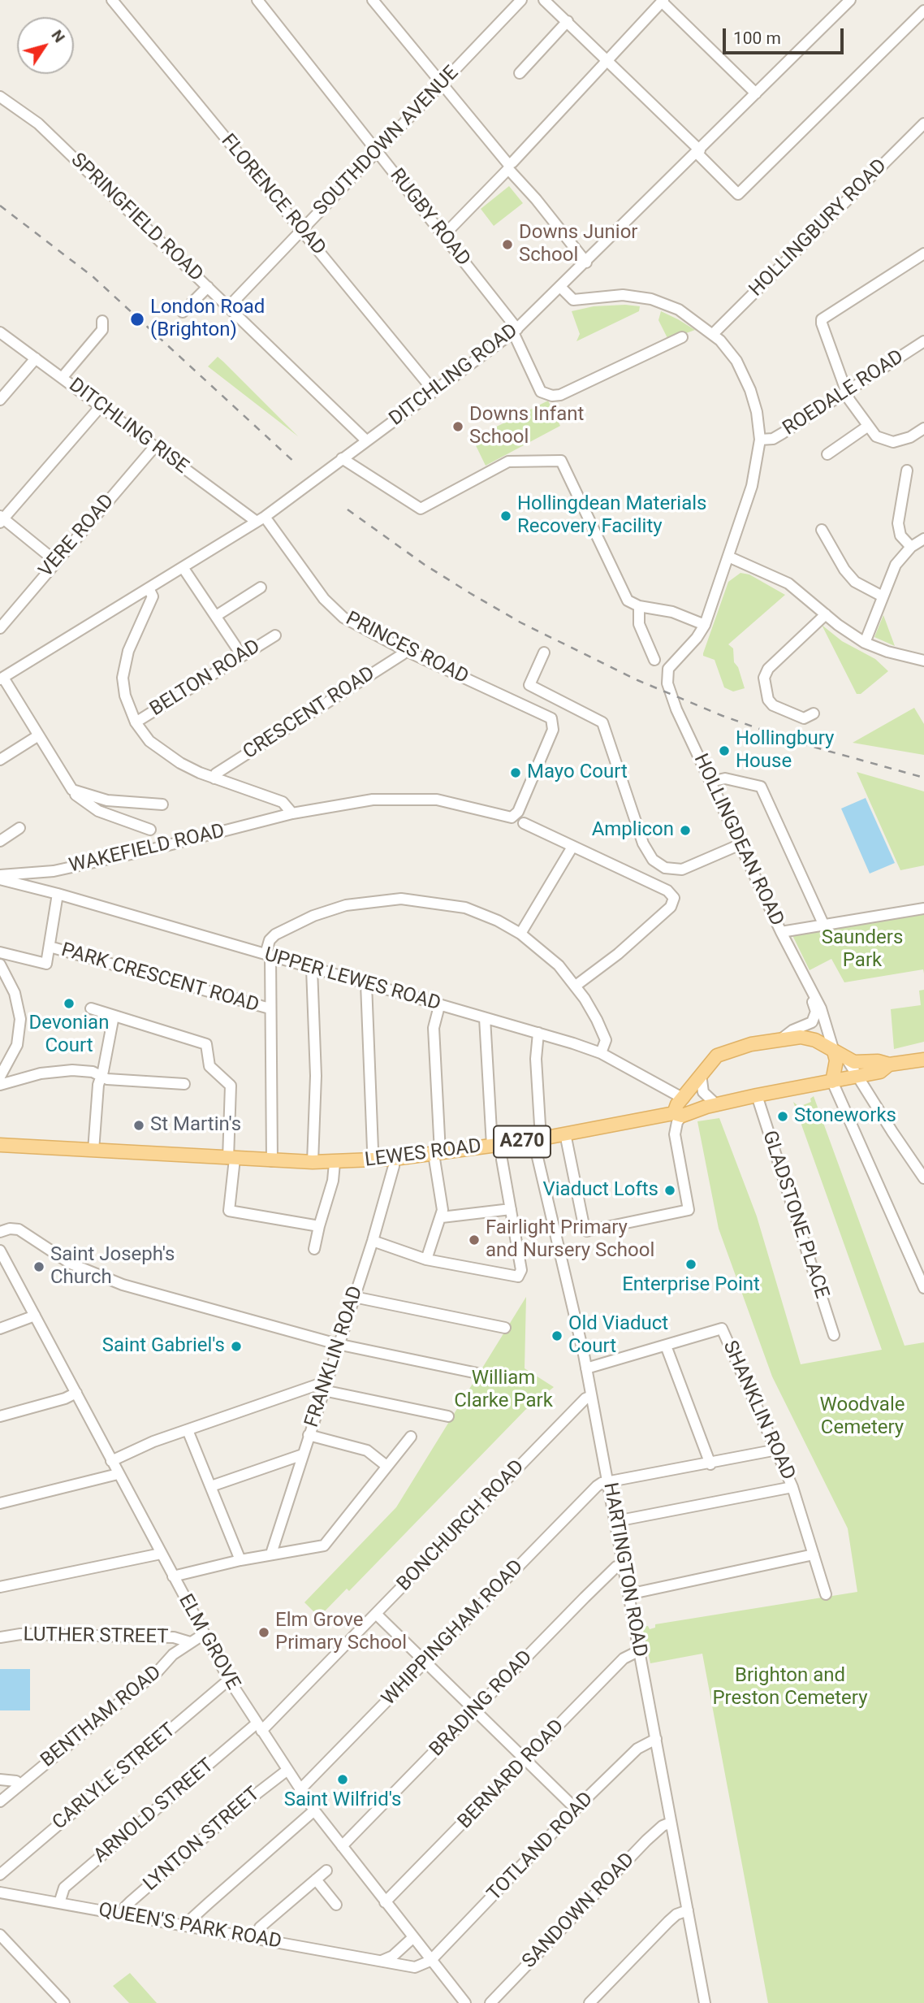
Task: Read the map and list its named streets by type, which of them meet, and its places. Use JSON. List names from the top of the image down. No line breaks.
{"streets":{"main road":["A270","LEWES ROAD"],"street":["SOUTHDOWN AVENUE","FLORENCE ROAD","SPRINGFIELD ROAD","RUGBY ROAD","HOLLINGBURY ROAD","DITCHLING ROAD","ROEDALE ROAD","DITCHLING RISE","VERE ROAD","PRINCES ROAD","BELTON ROAD","CRESCENT ROAD","HOLLINGDEAN ROAD","WAKEFIELD ROAD","PARK CRESCENT ROAD","UPPER LEWES ROAD","GLADSTONE PLACE","FRANKLIN ROAD","SHANKLIN ROAD","BONCHURCH ROAD","HARTINGTON ROAD","WHIPPINGHAM ROAD","LUTHER STREET","ELM GROVE","BRADING ROAD","BENTHAM ROAD","BERNARD ROAD","CARLYLE STREET","ARNOLD STREET","LYNTON STREET","TOTLAND ROAD","SANDOWN ROAD","QUEEN'S PARK ROAD"]},"crossings":[["SOUTHDOWN AVENUE","FLORENCE ROAD"],["SOUTHDOWN AVENUE","SPRINGFIELD ROAD"],["SOUTHDOWN AVENUE","RUGBY ROAD"],["FLORENCE ROAD","DITCHLING ROAD"],["SPRINGFIELD ROAD","DITCHLING ROAD"],["RUGBY ROAD","DITCHLING ROAD"],["DITCHLING ROAD","DITCHLING RISE"],["DITCHLING ROAD","PRINCES ROAD"],["DITCHLING RISE","VERE ROAD"],["DITCHLING RISE","PRINCES ROAD"],["PRINCES ROAD","CRESCENT ROAD"],["PRINCES ROAD","WAKEFIELD ROAD"],["HOLLINGDEAN ROAD","LEWES ROAD"],["PARK CRESCENT ROAD","UPPER LEWES ROAD"],["UPPER LEWES ROAD","LEWES ROAD"],["UPPER LEWES ROAD","HARTINGTON ROAD"],["A270","LEWES ROAD"],["LEWES ROAD","GLADSTONE PLACE"],["LEWES ROAD","FRANKLIN ROAD"],["LEWES ROAD","HARTINGTON ROAD"],["SHANKLIN ROAD","HARTINGTON ROAD"],["SHANKLIN ROAD","WHIPPINGHAM ROAD"],["BONCHURCH ROAD","HARTINGTON ROAD"],["BONCHURCH ROAD","ELM GROVE"],["BONCHURCH ROAD","ARNOLD STREET"],["HARTINGTON ROAD","WHIPPINGHAM ROAD"],["HARTINGTON ROAD","BRADING ROAD"],["HARTINGTON ROAD","BERNARD ROAD"],["HARTINGTON ROAD","TOTLAND ROAD"],["HARTINGTON ROAD","SANDOWN ROAD"],["WHIPPINGHAM ROAD","ELM GROVE"],["LUTHER STREET","BENTHAM ROAD"],["ELM GROVE","BRADING ROAD"],["ELM GROVE","BENTHAM ROAD"],["ELM GROVE","BERNARD ROAD"],["ELM GROVE","CARLYLE STREET"],["ELM GROVE","ARNOLD STREET"],["ELM GROVE","LYNTON STREET"],["ELM GROVE","TOTLAND ROAD"],["ELM GROVE","QUEEN'S PARK ROAD"],["ARNOLD STREET","QUEEN'S PARK ROAD"],["LYNTON STREET","QUEEN'S PARK ROAD"],["TOTLAND ROAD","QUEEN'S PARK ROAD"]],"parks":["Saunders Park","William Clarke Park","Woodvale Cemetery","Brighton and Preston Cemetery"],"places":["Downs Junior School","London Road (Brighton)","Downs Infant School","Hollingdean Materials Recovery Facility","Hollingbury House","Mayo Court","Amplicon","Devonian Court","Stoneworks","St Martin's","Viaduct Lofts","Fairlight Primary and Nursery School","Enterprise Point","Saint Joseph's Church","Old Viaduct Court","Saint Gabriel's","Elm Grove Primary School","Saint Wilfrid's"],"scale_bar":"100 m","north":"top right"}
